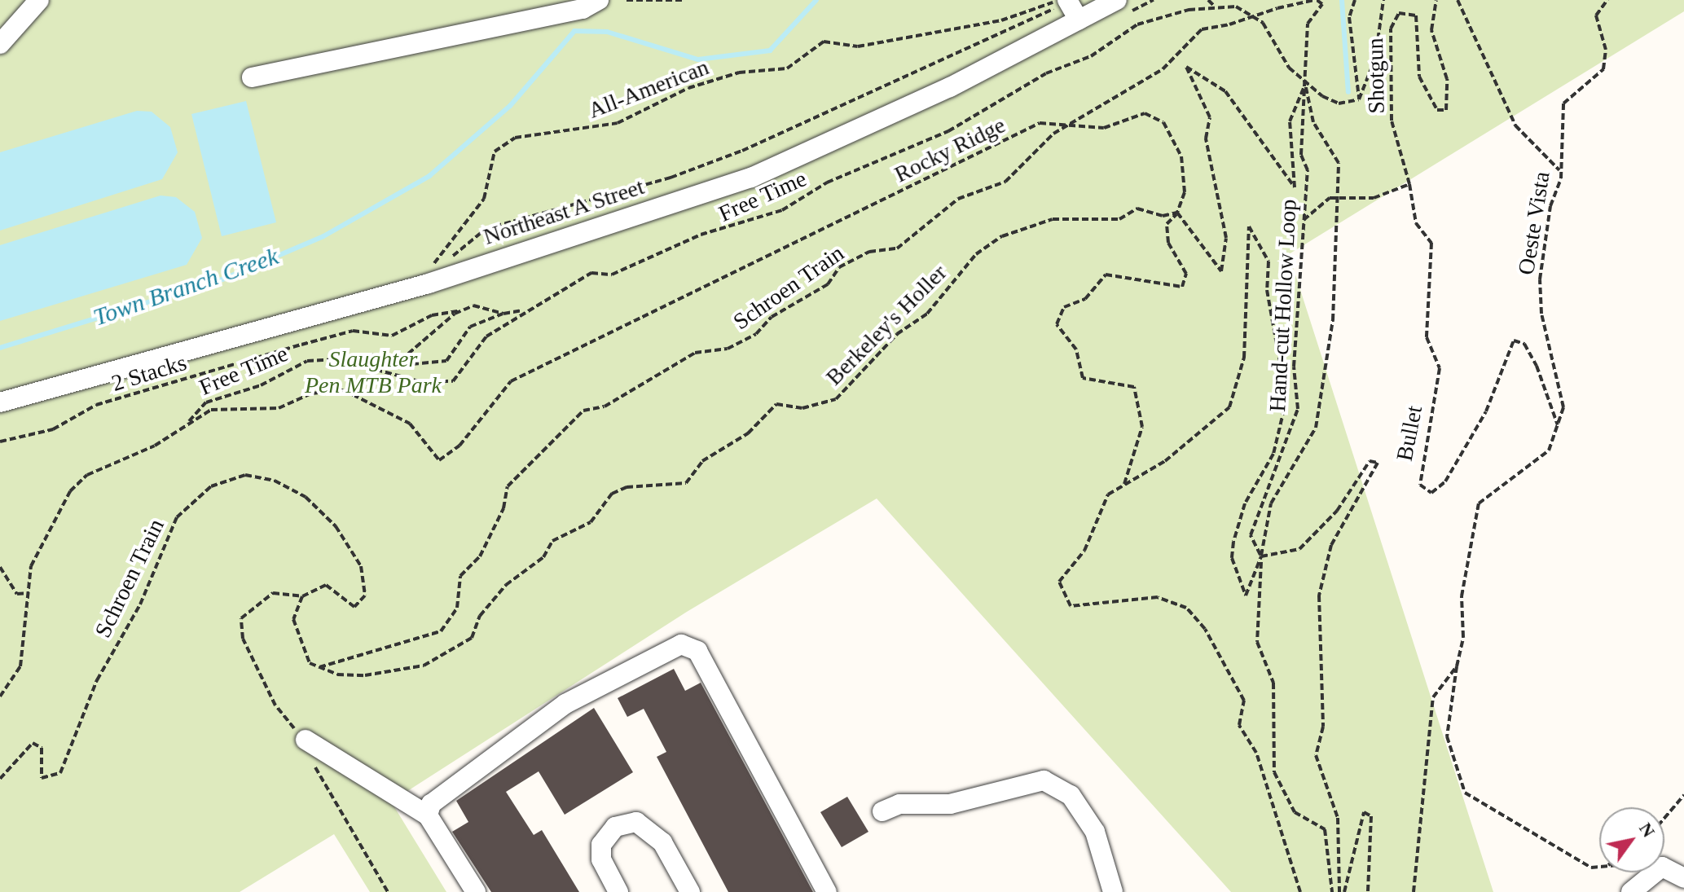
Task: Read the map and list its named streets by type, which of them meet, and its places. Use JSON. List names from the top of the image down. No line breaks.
{"streets":{"street":["Northeast A Street"],"path":["Shotgun","All-American","Rocky Ridge","Free Time","Oeste Vista","Schroen Train","Hand-cut Hollow Loop","Berkeley's Holler","2 Stacks","Bullet"]},"crossings":[["Shotgun","Bullet"],["Rocky Ridge","Free Time"],["Rocky Ridge","Schroen Train"],["Rocky Ridge","Berkeley's Holler"],["Free Time","Schroen Train"],["Free Time","Hand-cut Hollow Loop"],["Oeste Vista","Bullet"],["Schroen Train","Hand-cut Hollow Loop"],["Schroen Train","Berkeley's Holler"]],"water":["Town Branch Creek"],"parks":["Slaughter Pen MTB Park"],"north":"top right"}
